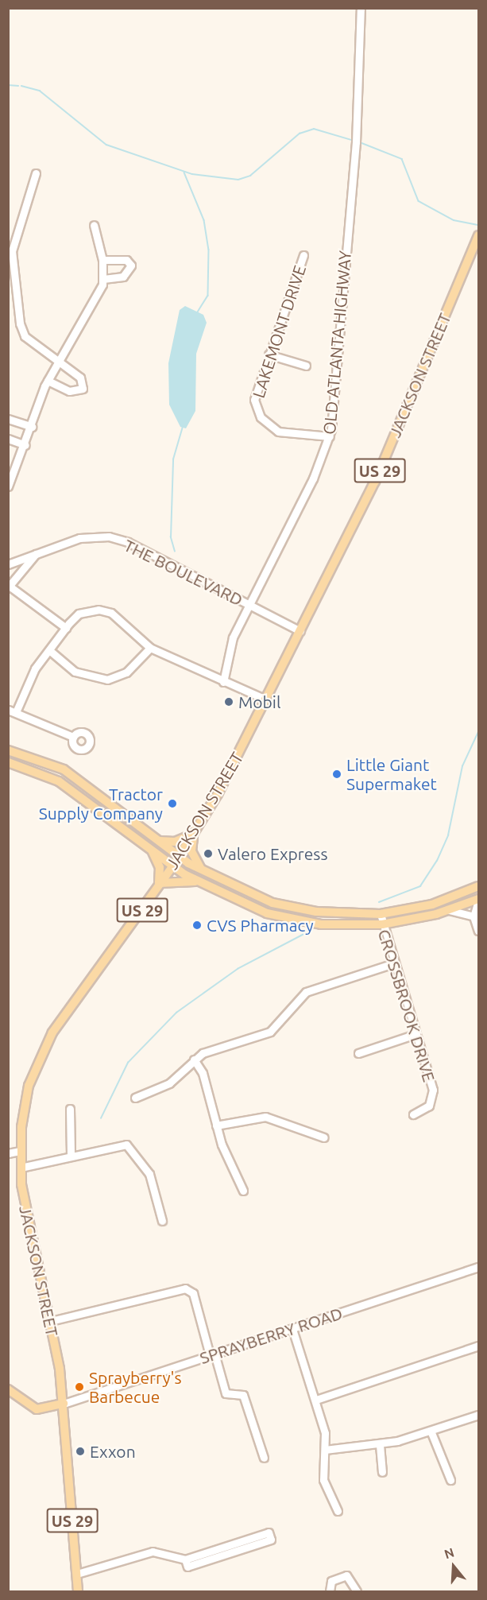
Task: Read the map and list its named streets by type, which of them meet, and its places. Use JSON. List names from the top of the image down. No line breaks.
{"streets":{"main road":["JACKSON STREET","US 29"],"street":["LAKEMONT DRIVE","OLD ATLANTA HIGHWAY","THE BOULEVARD","CROSSBROOK DRIVE","SPRAYBERRY ROAD"]},"crossings":[["LAKEMONT DRIVE","OLD ATLANTA HIGHWAY"],["OLD ATLANTA HIGHWAY","THE BOULEVARD"],["JACKSON STREET","THE BOULEVARD"],["JACKSON STREET","SPRAYBERRY ROAD"]],"places":["Mobil","Little Giant Supermaket","Tractor Supply Company","Valero Express","CVS Pharmacy","Sprayberry's Barbecue","Exxon"],"north":"top"}
